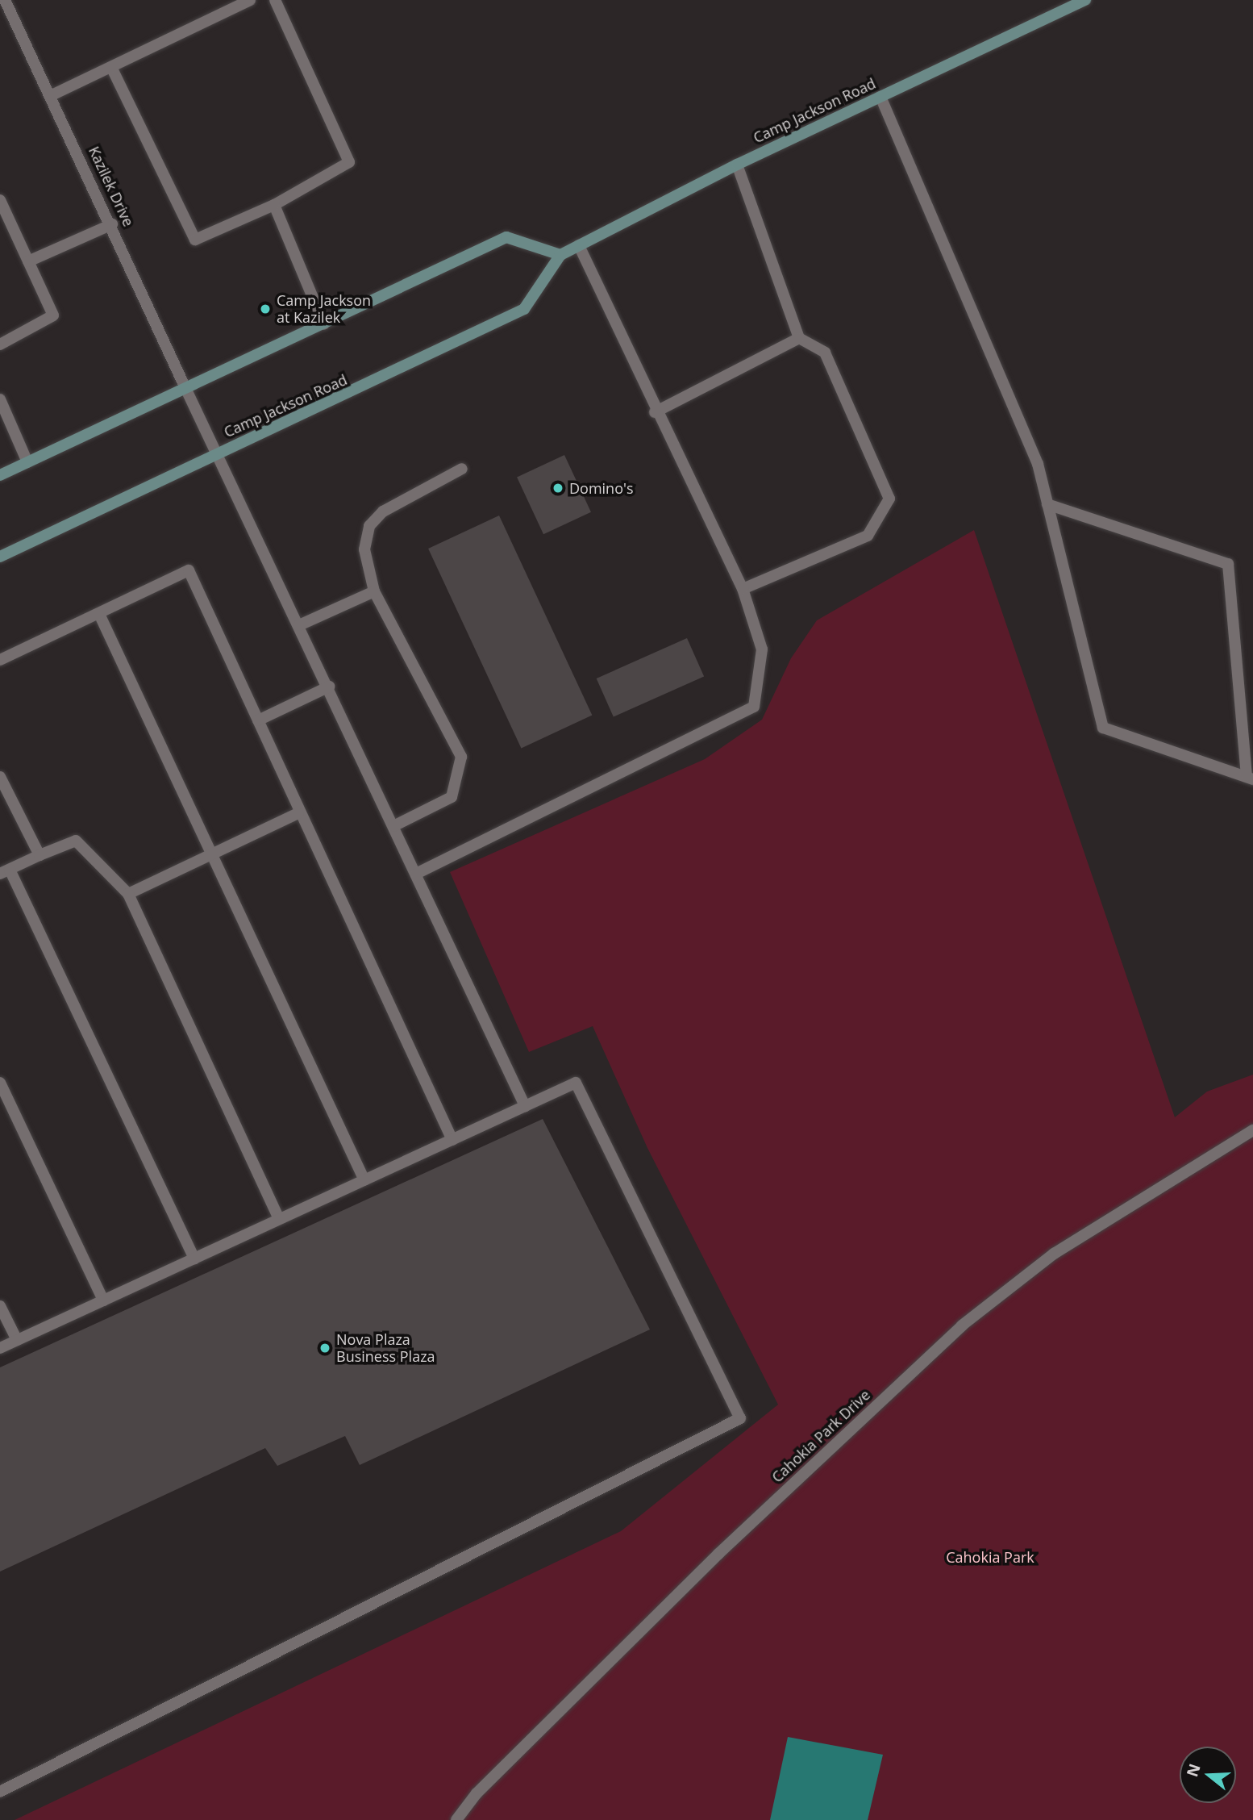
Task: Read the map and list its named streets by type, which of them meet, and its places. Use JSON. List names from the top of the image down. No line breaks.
{"streets":{"main road":["Camp Jackson Road"],"street":["Kazilek Drive","Cahokia Park Drive"]},"crossings":[["Camp Jackson Road","Kazilek Drive"]],"parks":["Cahokia Park"],"places":["Camp Jackson at Kazilek","Domino's","Nova Plaza Business Plaza"],"north":"left"}
